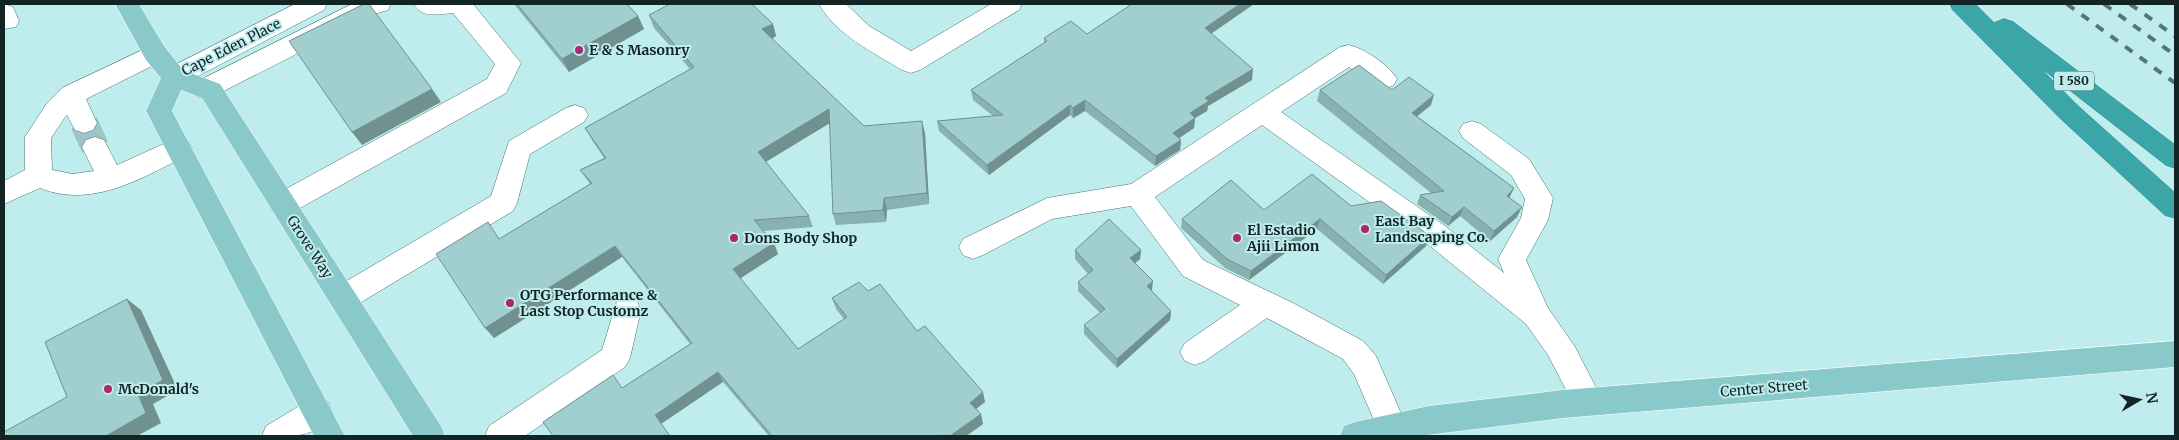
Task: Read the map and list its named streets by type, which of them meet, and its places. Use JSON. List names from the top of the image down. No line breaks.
{"streets":{"highway":["I 580"],"main road":["Grove Way","Center Street"],"street":["Cape Eden Place"]},"crossings":[["Cape Eden Place","Grove Way"]],"places":["E & S Masonry","East Bay Landscaping Co.","Dons Body Shop","El Estadio Ajii Limon","OTG Performance & Last Stop Customz","McDonald's"],"north":"right"}
